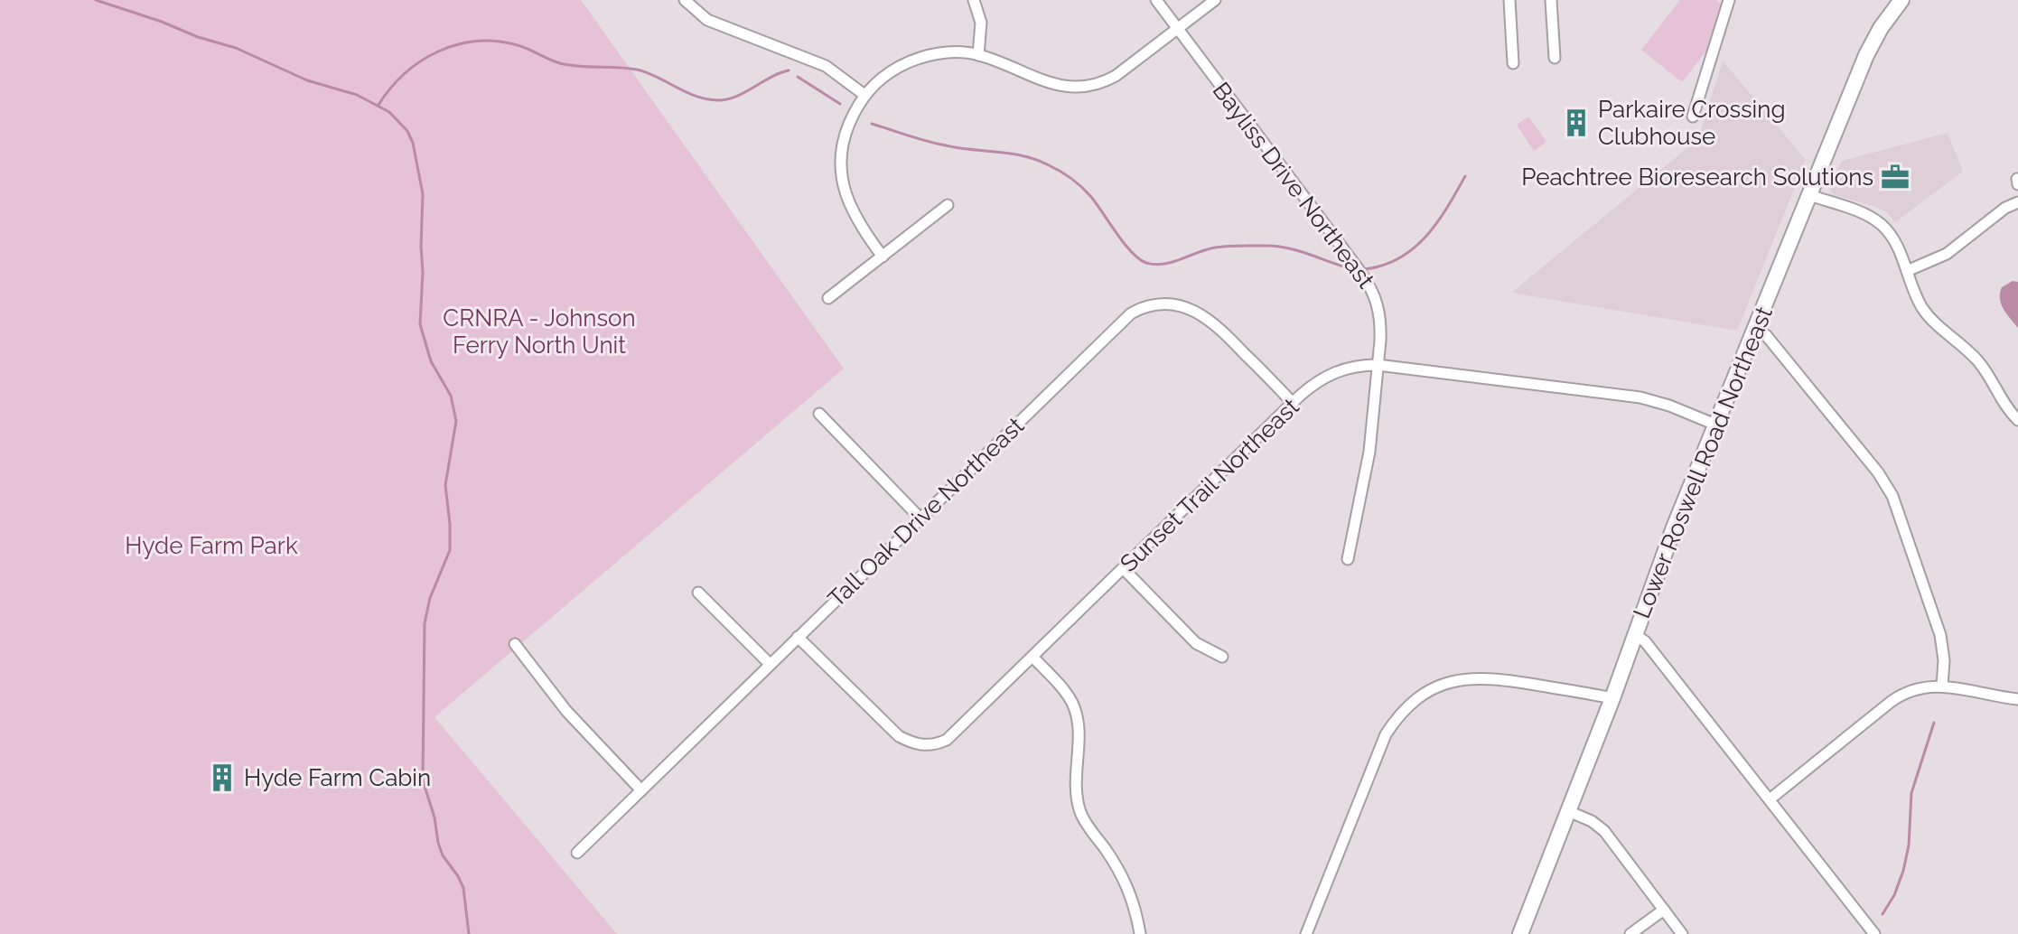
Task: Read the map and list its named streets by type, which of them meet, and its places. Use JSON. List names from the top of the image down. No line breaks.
{"streets":{"street":["Bayliss Drive Northeast","Lower Roswell Road Northeast","Sunset Trail Northeast","Tall Oak Drive Northeast"]},"crossings":[["Bayliss Drive Northeast","Sunset Trail Northeast"],["Lower Roswell Road Northeast","Sunset Trail Northeast"],["Sunset Trail Northeast","Tall Oak Drive Northeast"]],"parks":["CRNRA - Johnson Ferry North Unit","Hyde Farm Park"],"places":{"building":["Parkaire Crossing Clubhouse","Hyde Farm Cabin"],"office":["Peachtree Bioresearch Solutions"]}}
